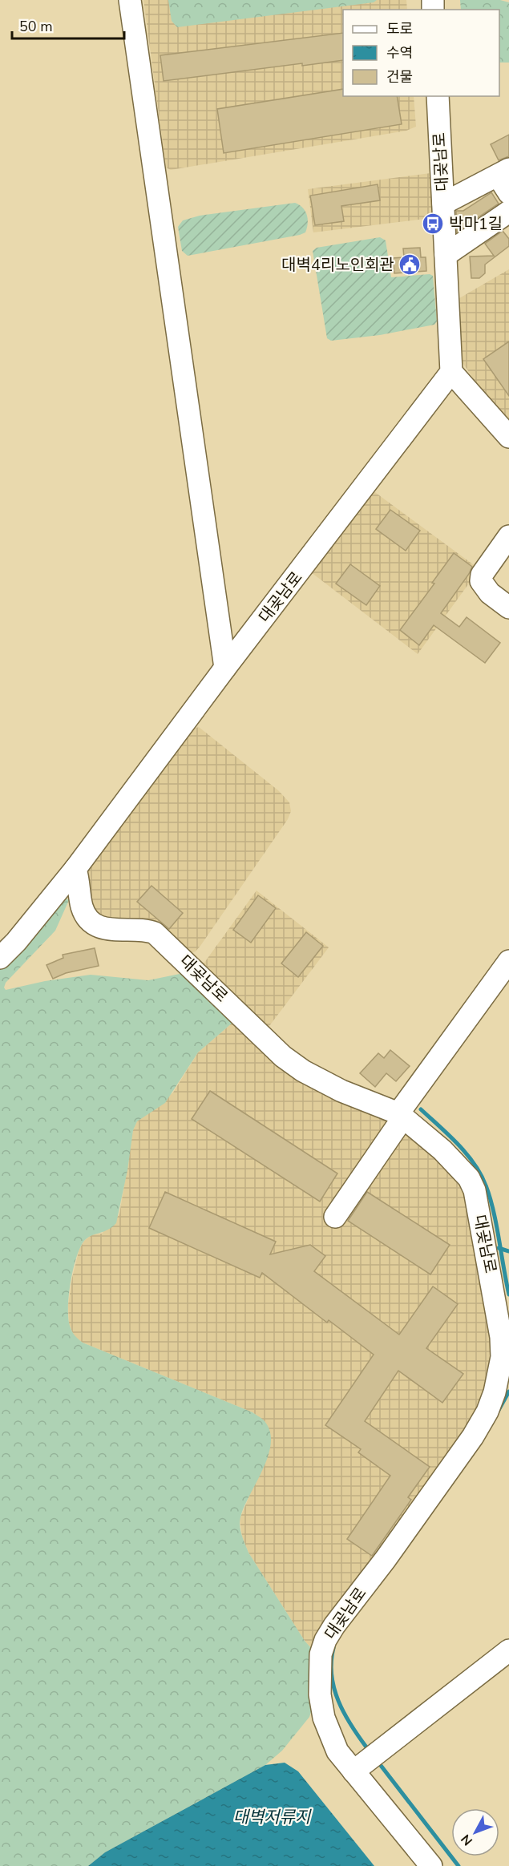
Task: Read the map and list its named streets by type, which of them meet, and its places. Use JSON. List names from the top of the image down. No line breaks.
{"streets":{"street":["대곶남로"]},"water":["대벽저류지"],"places":{"bus stop":["박마1길"],"public building":["대벽4리노인회관"]},"legend":["도로","수역","건물"],"scale_bar":"50 m","north":"bottom left"}
